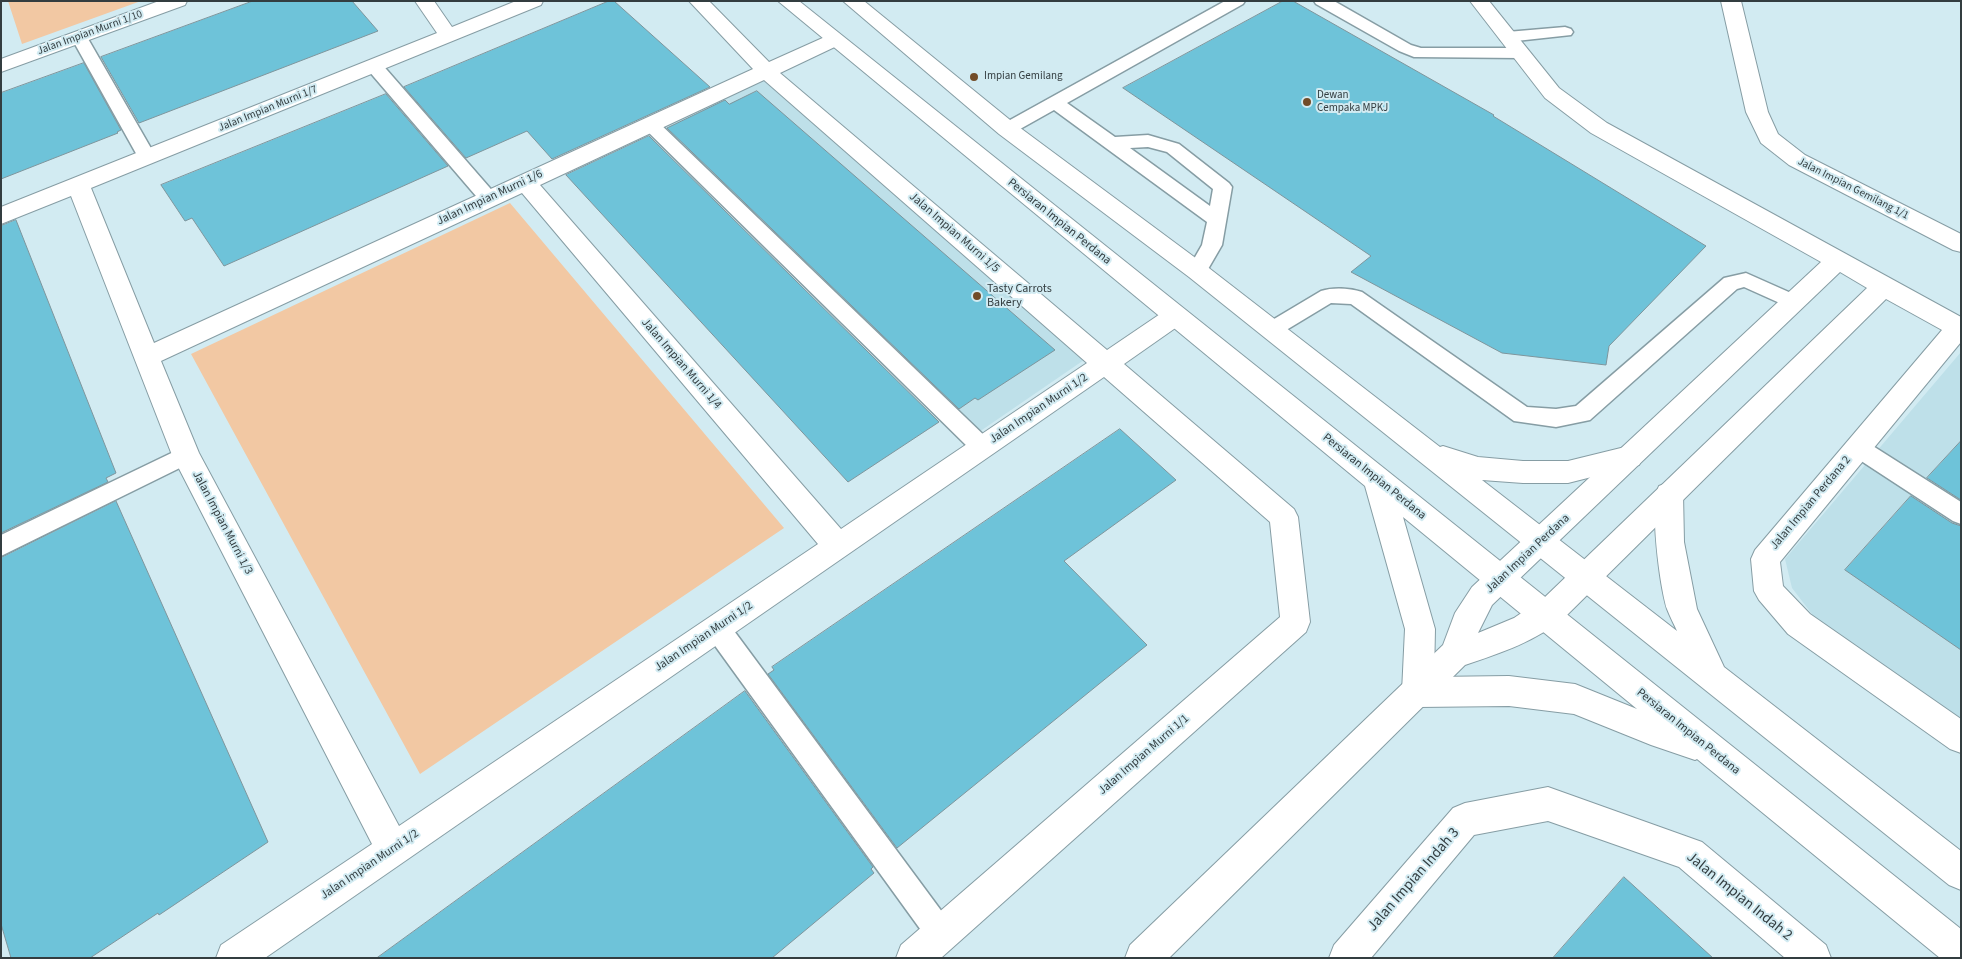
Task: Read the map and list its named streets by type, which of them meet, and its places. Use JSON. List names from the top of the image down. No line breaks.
{"streets":{"street":["Jalan Impian Murni 1/10","Jalan Impian Murni 1/7","Jalan Impian Gemilang 1/1","Jalan Impian Murni 1/6","Persiaran Impian Perdana","Jalan Impian Murni 1/5","Jalan Impian Murni 1/4","Jalan Impian Murni 1/2","Jalan Impian Perdana 2","Jalan Impian Murni 1/3","Jalan Impian Perdana","Jalan Impian Murni 1/1","Jalan Impian Indah 3","Jalan Impian Indah 2"]},"crossings":[["Jalan Impian Murni 1/7","Jalan Impian Murni 1/3"],["Jalan Impian Murni 1/6","Persiaran Impian Perdana"],["Jalan Impian Murni 1/6","Jalan Impian Murni 1/5"],["Jalan Impian Murni 1/6","Jalan Impian Murni 1/4"],["Jalan Impian Murni 1/6","Jalan Impian Murni 1/3"],["Persiaran Impian Perdana","Jalan Impian Murni 1/2"],["Persiaran Impian Perdana","Jalan Impian Perdana"],["Jalan Impian Murni 1/5","Jalan Impian Murni 1/2"],["Jalan Impian Murni 1/5","Jalan Impian Murni 1/1"],["Jalan Impian Murni 1/4","Jalan Impian Murni 1/2"],["Jalan Impian Murni 1/2","Jalan Impian Murni 1/3"],["Jalan Impian Indah 3","Jalan Impian Indah 2"]],"places":["Impian Gemilang","Dewan Cempaka MPKJ","Tasty Carrots Bakery"]}
